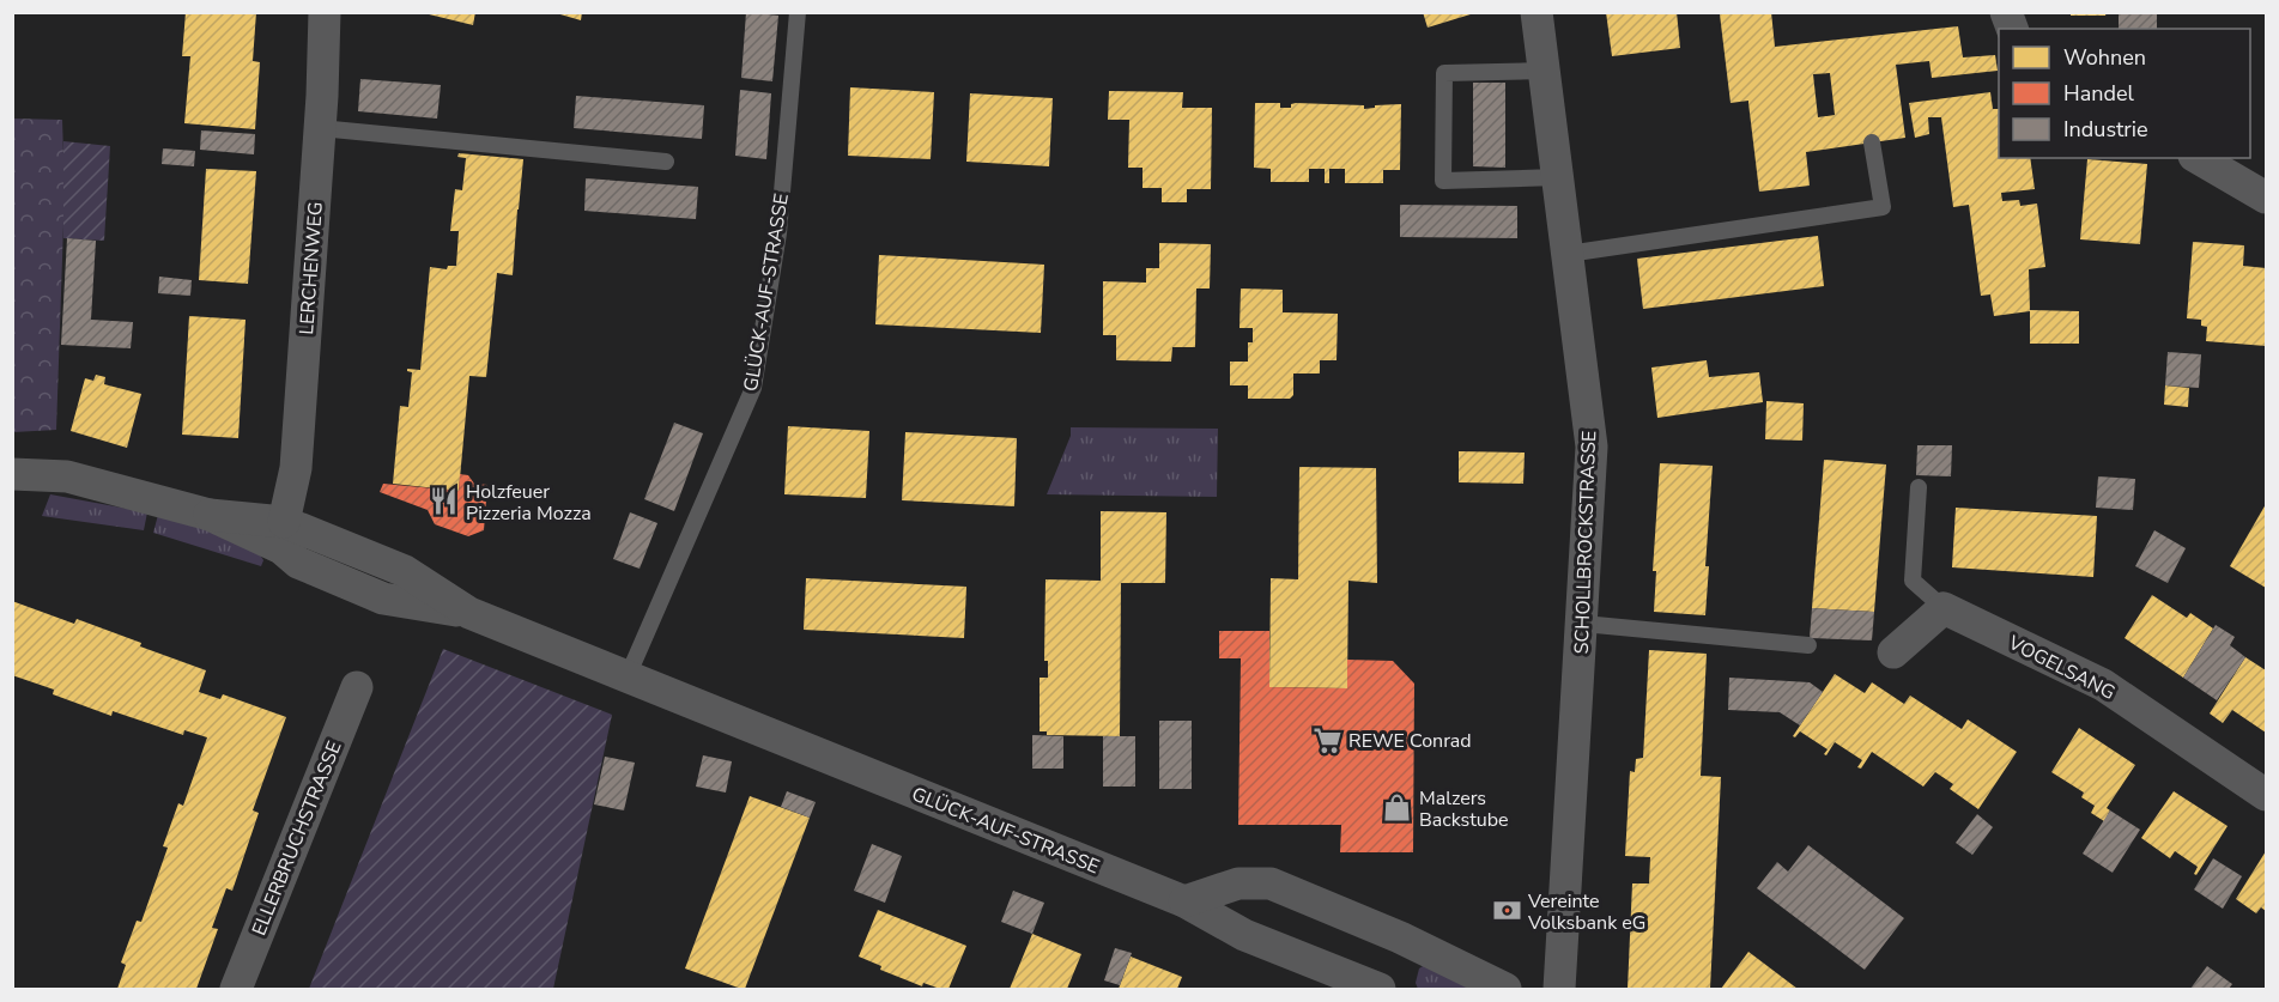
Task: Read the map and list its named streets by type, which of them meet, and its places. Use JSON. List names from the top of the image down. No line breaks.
{"streets":{"street":["LERCHENWEG","GLÜCK-AUF-STRASSE","SCHOLLBROCKSTRASSE","VOGELSANG","ELLERBRUCHSTRASSE"]},"crossings":[["LERCHENWEG","GLÜCK-AUF-STRASSE"]],"places":{"restaurant":["Holzfeuer Pizzeria Mozza"],"supermarket":["REWE Conrad"],"shop":["Malzers Backstube"],"bank":["Vereinte Volksbank eG"]},"legend":["Wohnen","Handel","Industrie"]}
